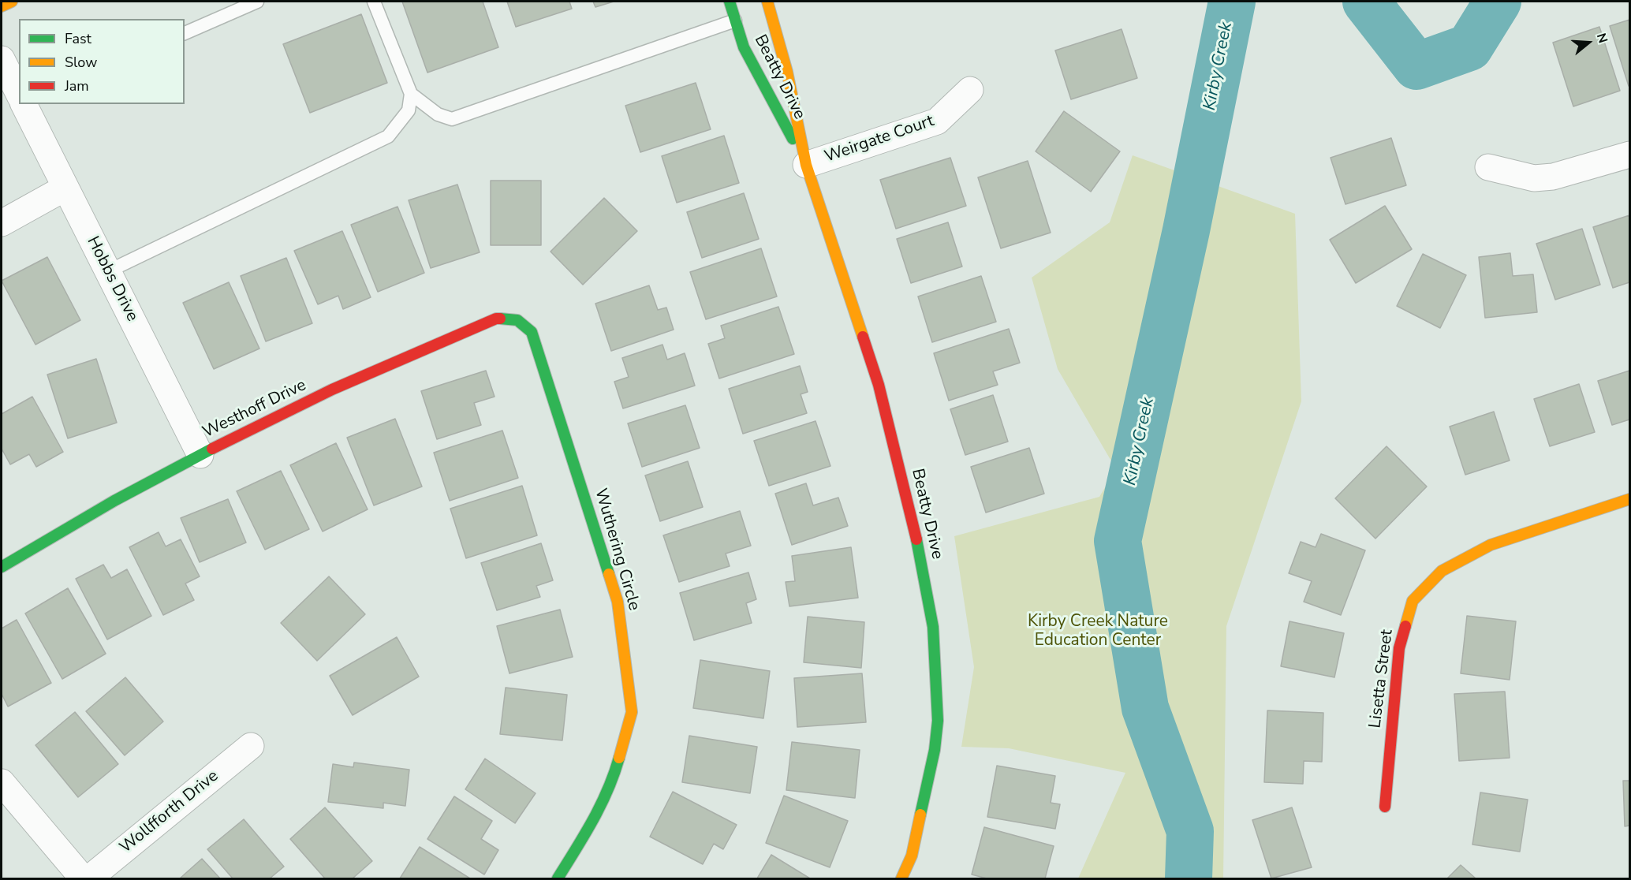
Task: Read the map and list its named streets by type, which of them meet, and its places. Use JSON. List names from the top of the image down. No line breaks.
{"streets":{"street":["Beatty Drive","Weirgate Court","Hobbs Drive","Westhoff Drive","Wuthering Circle","Lisetta Street","Wollfforth Drive"]},"crossings":[["Beatty Drive","Weirgate Court"],["Hobbs Drive","Westhoff Drive"],["Westhoff Drive","Wuthering Circle"]],"water":["Kirby Creek"],"parks":["Kirby Creek Nature Education Center"],"legend":["Fast","Slow","Jam"],"north":"right"}
